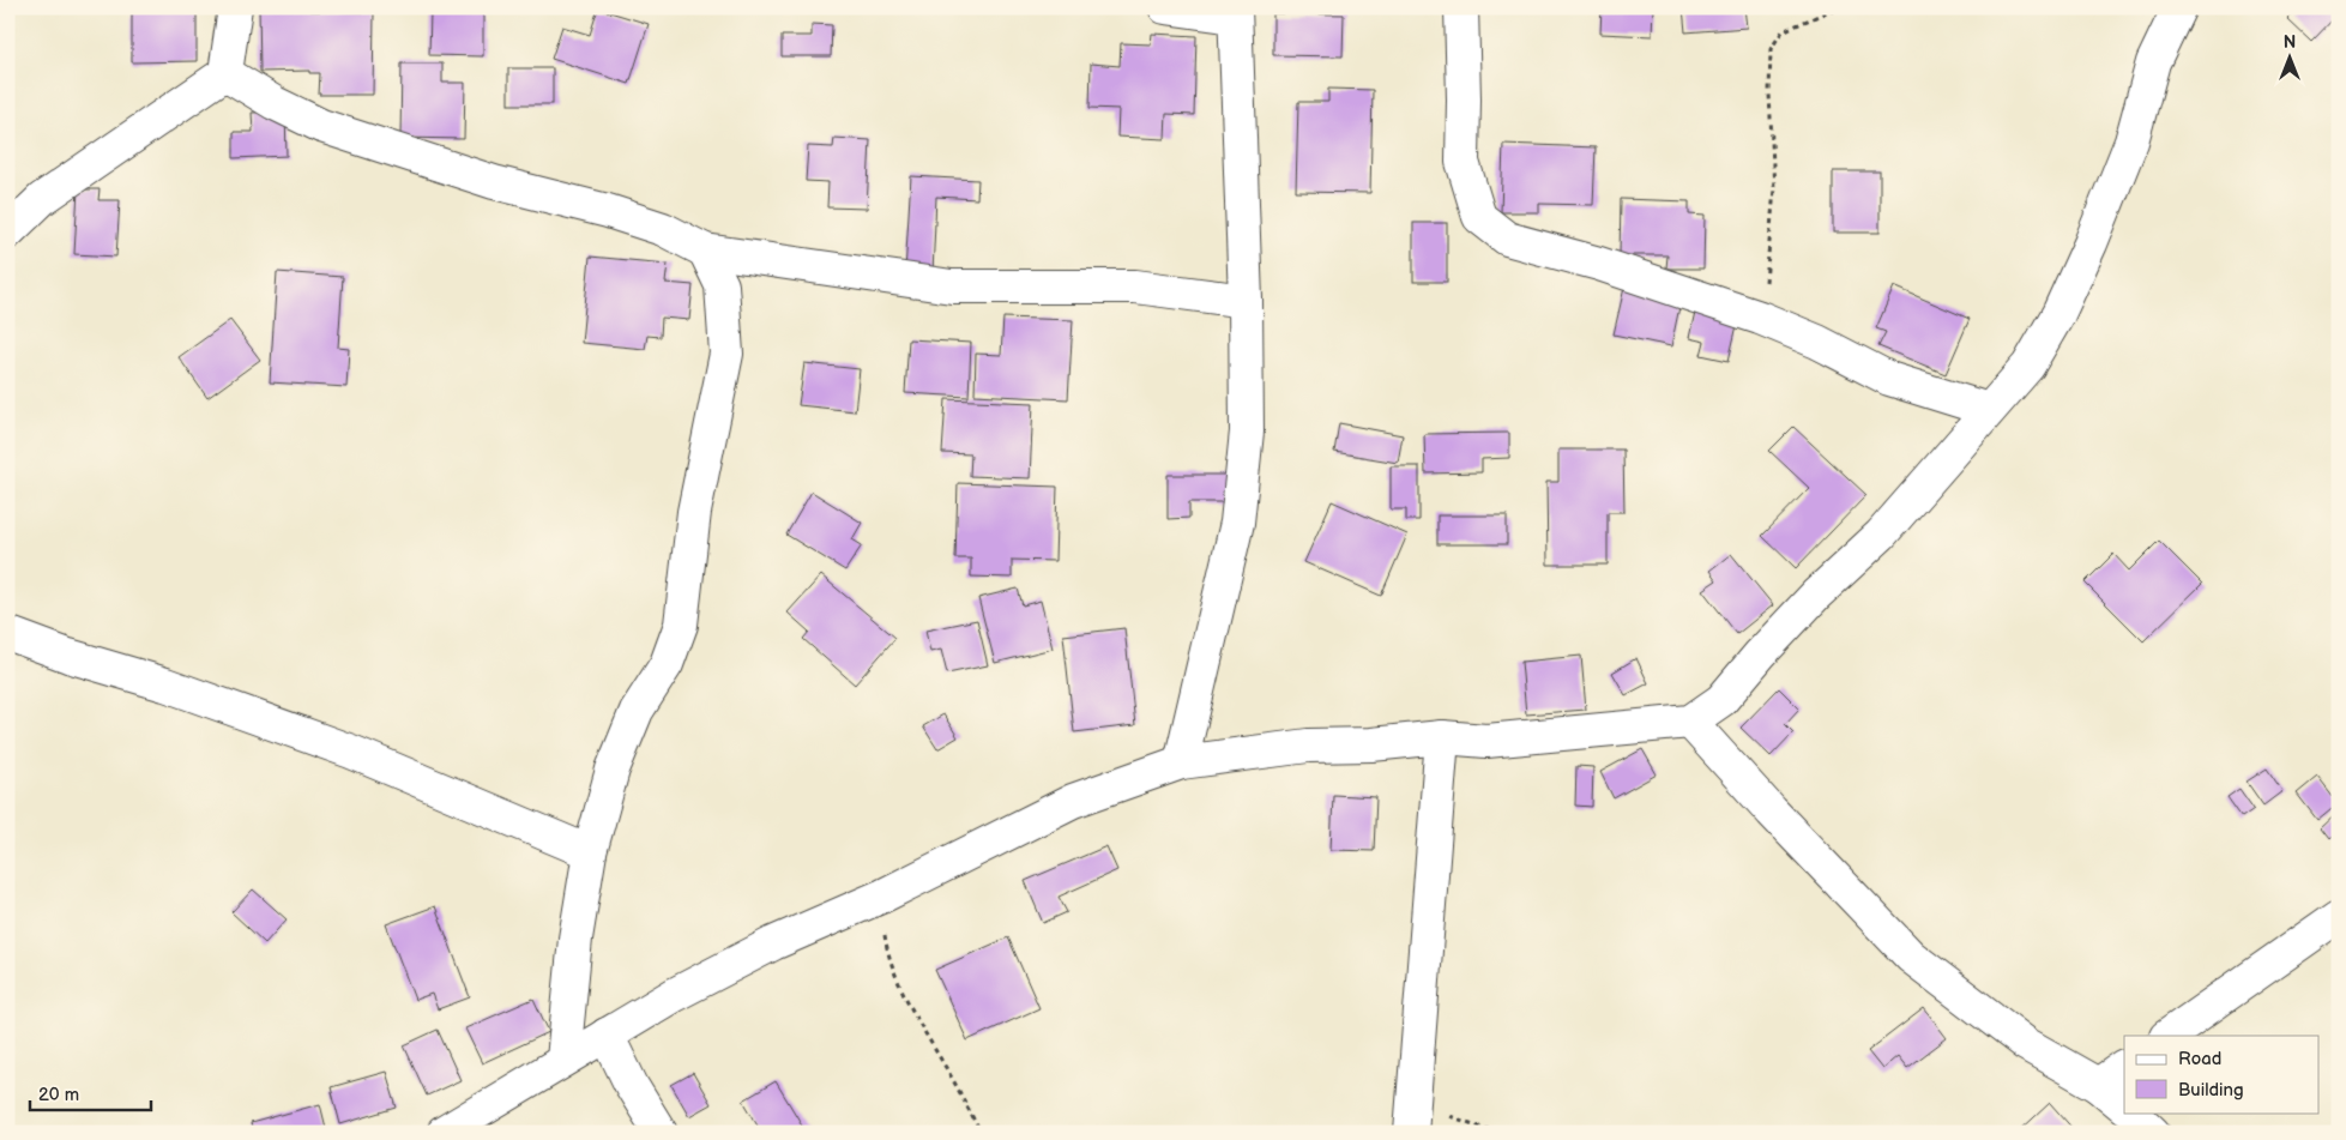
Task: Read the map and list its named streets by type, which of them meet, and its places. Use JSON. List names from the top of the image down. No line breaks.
{"legend":["Road","Building"],"scale_bar":"20 m","north":"top"}
